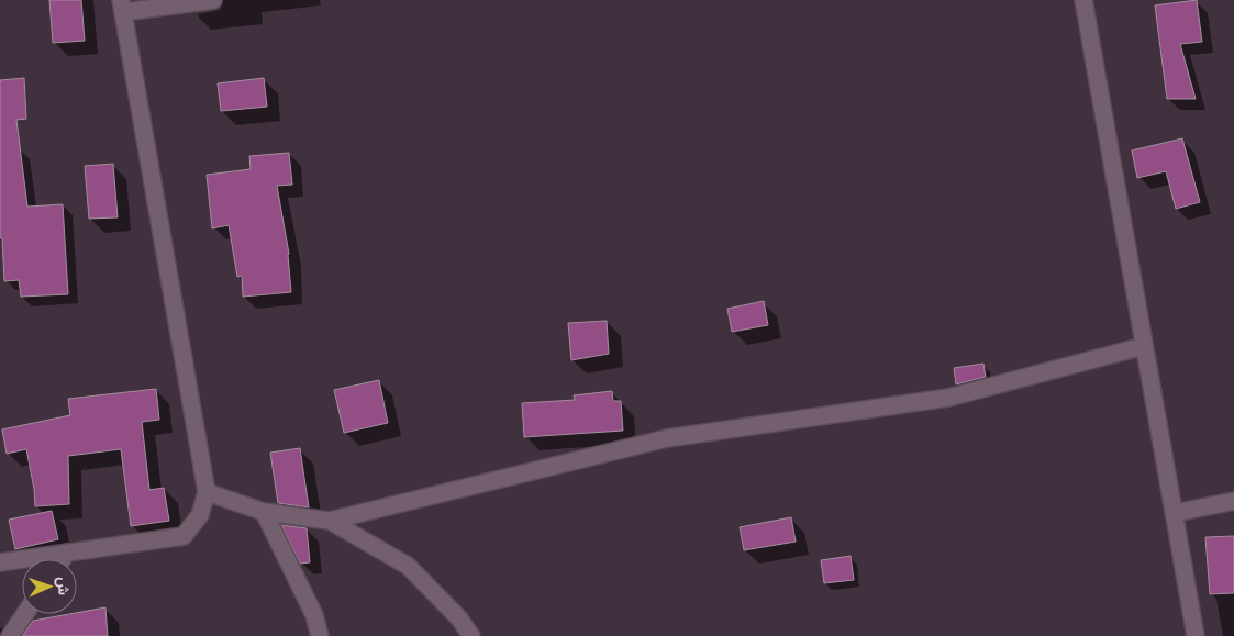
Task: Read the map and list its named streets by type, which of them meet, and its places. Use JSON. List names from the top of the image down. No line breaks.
{"north":"right"}
